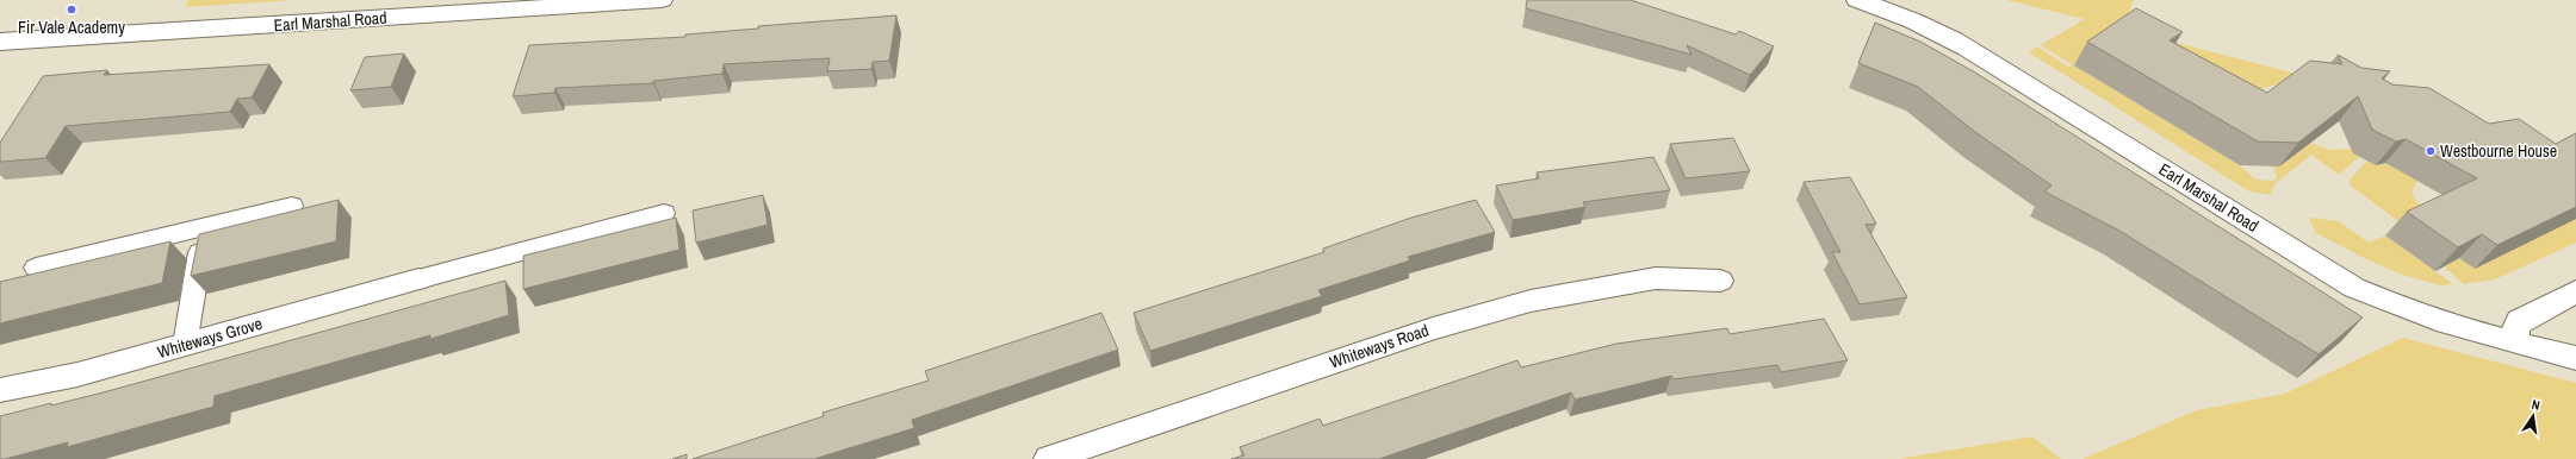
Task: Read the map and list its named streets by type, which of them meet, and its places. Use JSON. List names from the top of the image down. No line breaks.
{"streets":{"street":["Earl Marshal Road","Whiteways Grove","Whiteways Road"]},"places":["Fir Vale Academy","Westbourne House"],"north":"top"}
